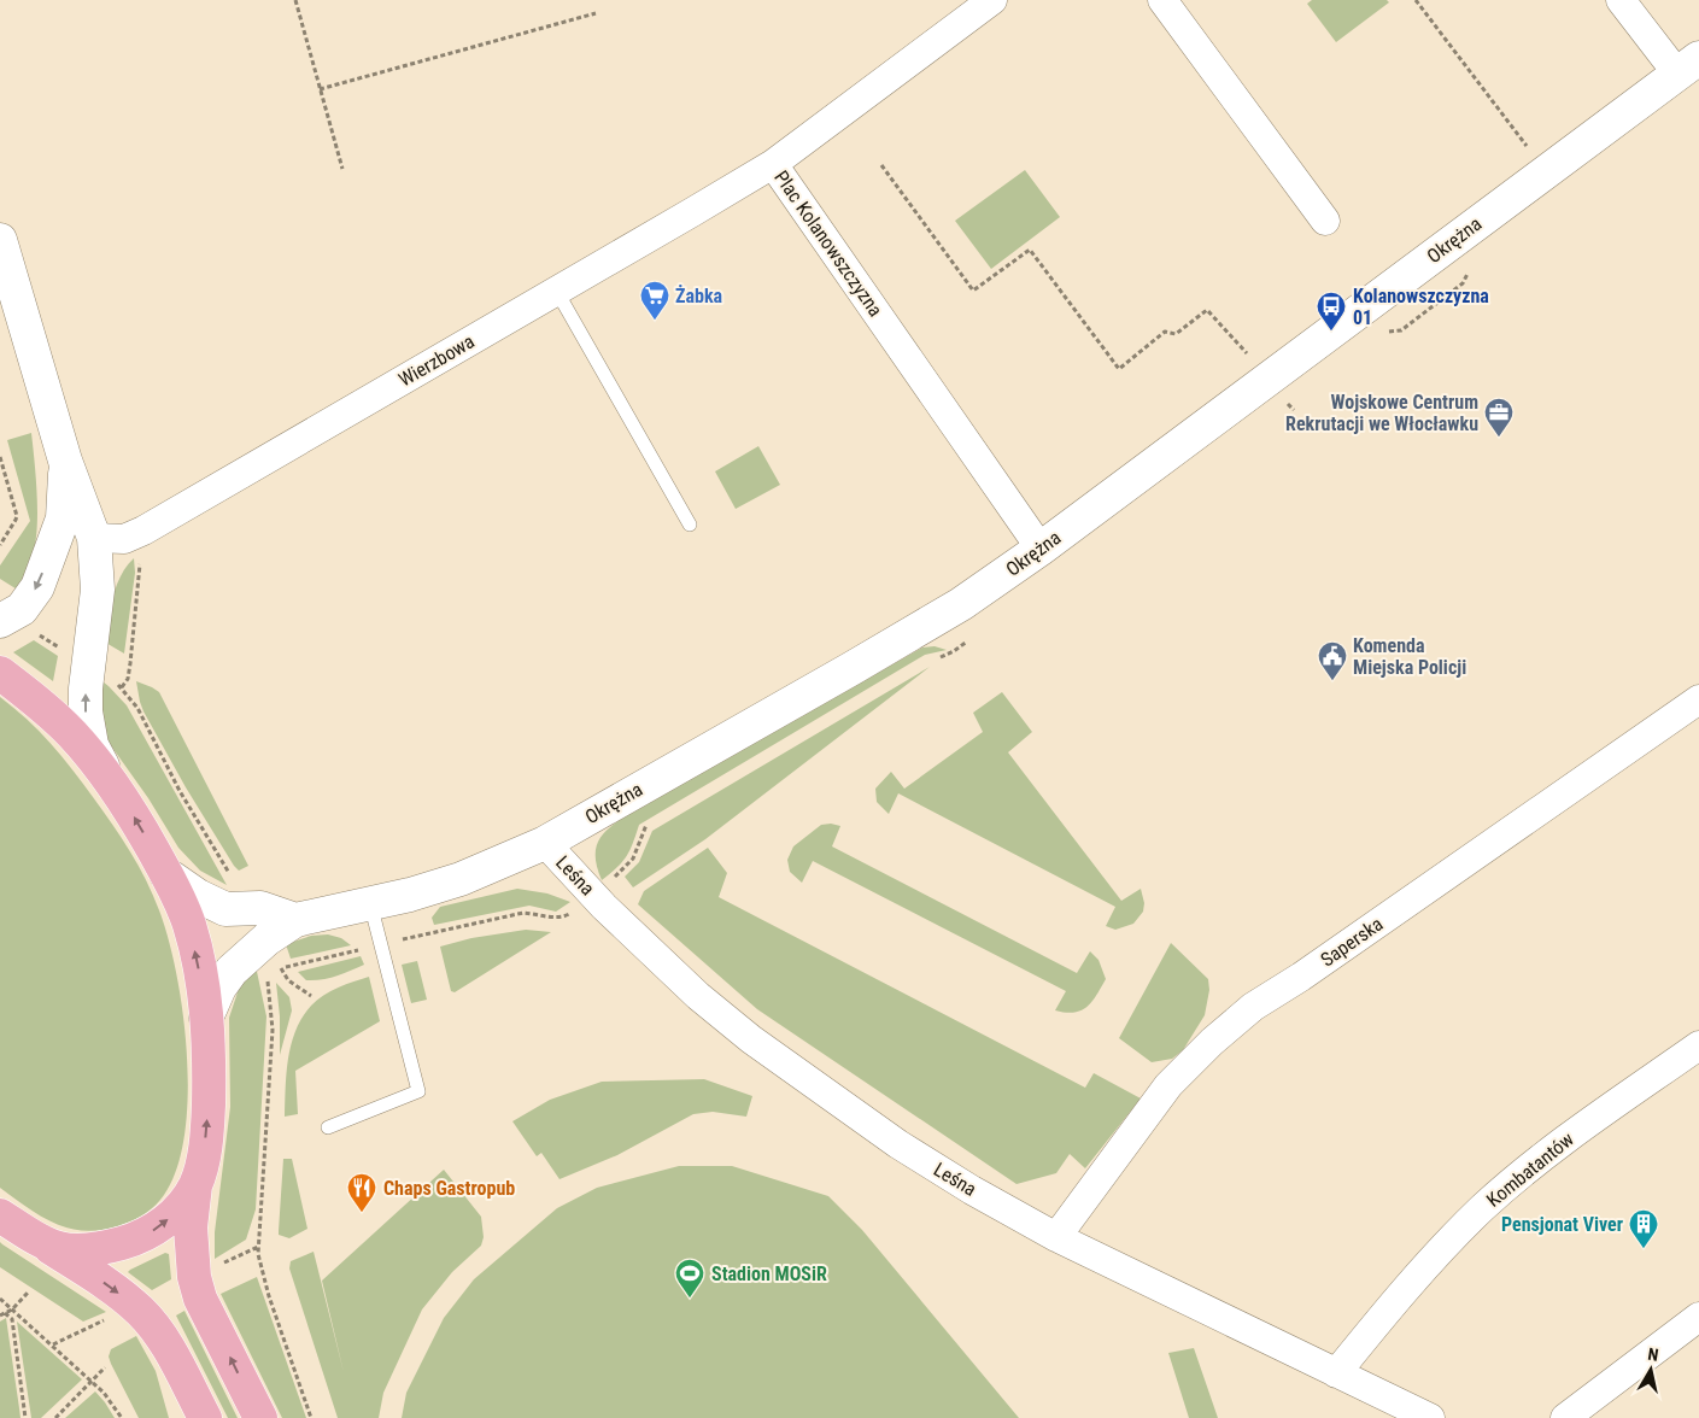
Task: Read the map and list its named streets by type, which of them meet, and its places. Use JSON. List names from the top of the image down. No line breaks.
{"streets":{"street":["Okrężna","Plac Kolanowszczyzna","Wierzbowa","Leśna","Saperska","Kombatantów"]},"crossings":[["Okrężna","Plac Kolanowszczyzna"],["Okrężna","Leśna"],["Plac Kolanowszczyzna","Wierzbowa"],["Leśna","Saperska"],["Leśna","Kombatantów"]],"places":{"supermarket":["Żabka"],"bus stop":["Kolanowszczyzna 01"],"office":["Wojskowe Centrum Rekrutacji we Włocławku"],"public building":["Komenda Miejska Policji"],"restaurant":["Chaps Gastropub"],"building":["Pensjonat Viver"],"sports":["Stadion MOSiR"]},"north":"top"}
